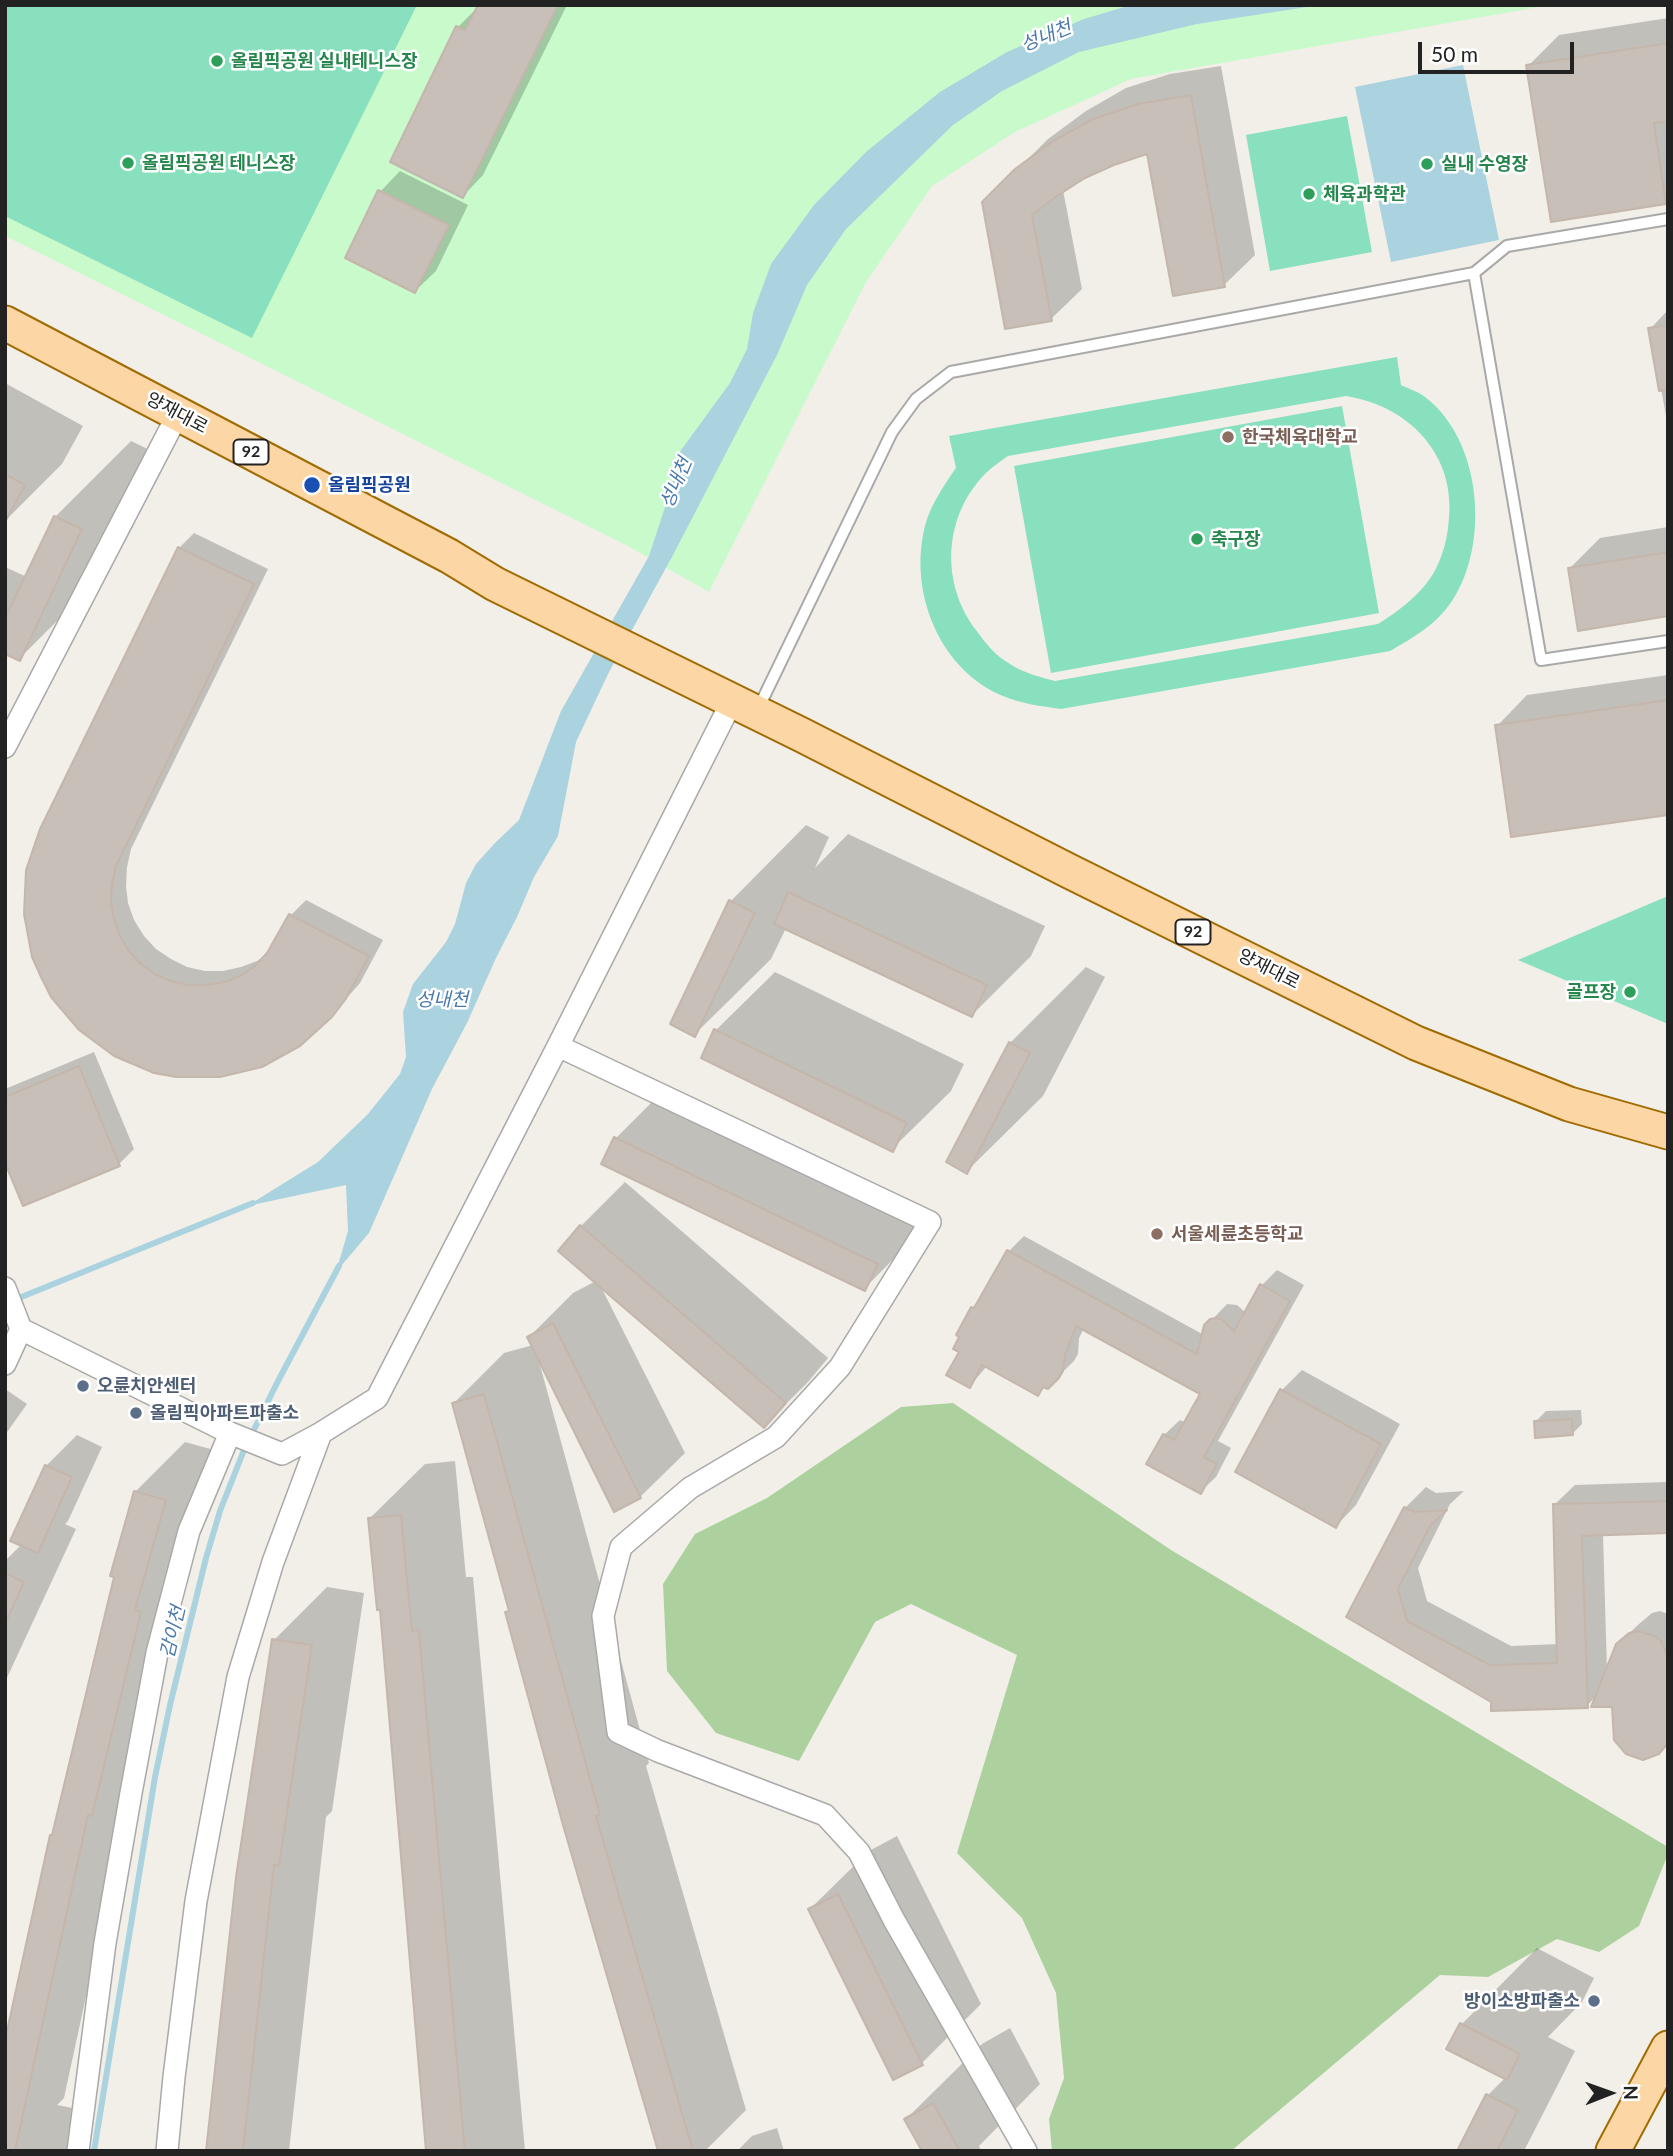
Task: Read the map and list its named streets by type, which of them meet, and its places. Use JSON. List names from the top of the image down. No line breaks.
{"streets":{"main road":["양재대로","92"]},"water":["성내천","감이천"],"places":["올림픽공원 실내테니스장","올림픽공원 테니스장","실내 수영장","체육과학관","한국체육대학교","올림픽공원","축구장","골프장","서울세륜초등학교","오륜치안센터","올림픽아파트파출소","방이소방파출소"],"scale_bar":"50 m","north":"right"}
